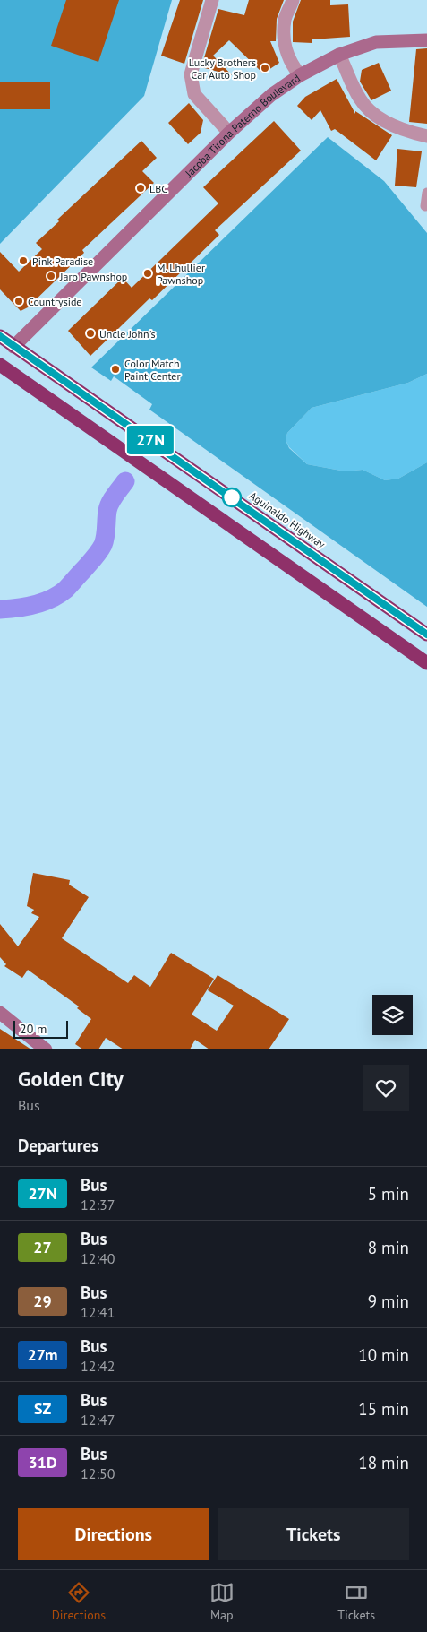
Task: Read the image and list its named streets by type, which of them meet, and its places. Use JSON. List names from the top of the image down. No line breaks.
{"streets":{"highway":["Aguinaldo Highway"],"street":["Jacoba Tirona Paterno Boulevard"]},"crossings":[["Jacoba Tirona Paterno Boulevard","Aguinaldo Highway"]],"places":["Lucky Brothers Car Auto Shop","LBC","Pink Paradise","M. Lhullier Pawnshop","Jaro Pawnshop","Countryside","Uncle John's","Color Match Paint Center"],"lines":["bus line 27N"],"scale_bar":"20 m","page":{"on_map":"27N","scale":"20 m","heading":[["Golden City","Bus"],"Departures"],"list":[{"mark":"27N","name":"Bus","note":"12:37","value":"5 min"},{"mark":"27","name":"Bus","note":"12:40","value":"8 min"},{"mark":"29","name":"Bus","note":"12:41","value":"9 min"},{"mark":"27m","name":"Bus","note":"12:42","value":"10 min"},{"mark":"SZ","name":"Bus","note":"12:47","value":"15 min"},{"mark":"31D","name":"Bus","note":"12:50","value":"18 min"}],"buttons":["Directions","Tickets"],"tabs":["Directions","Map","Tickets"]}}
